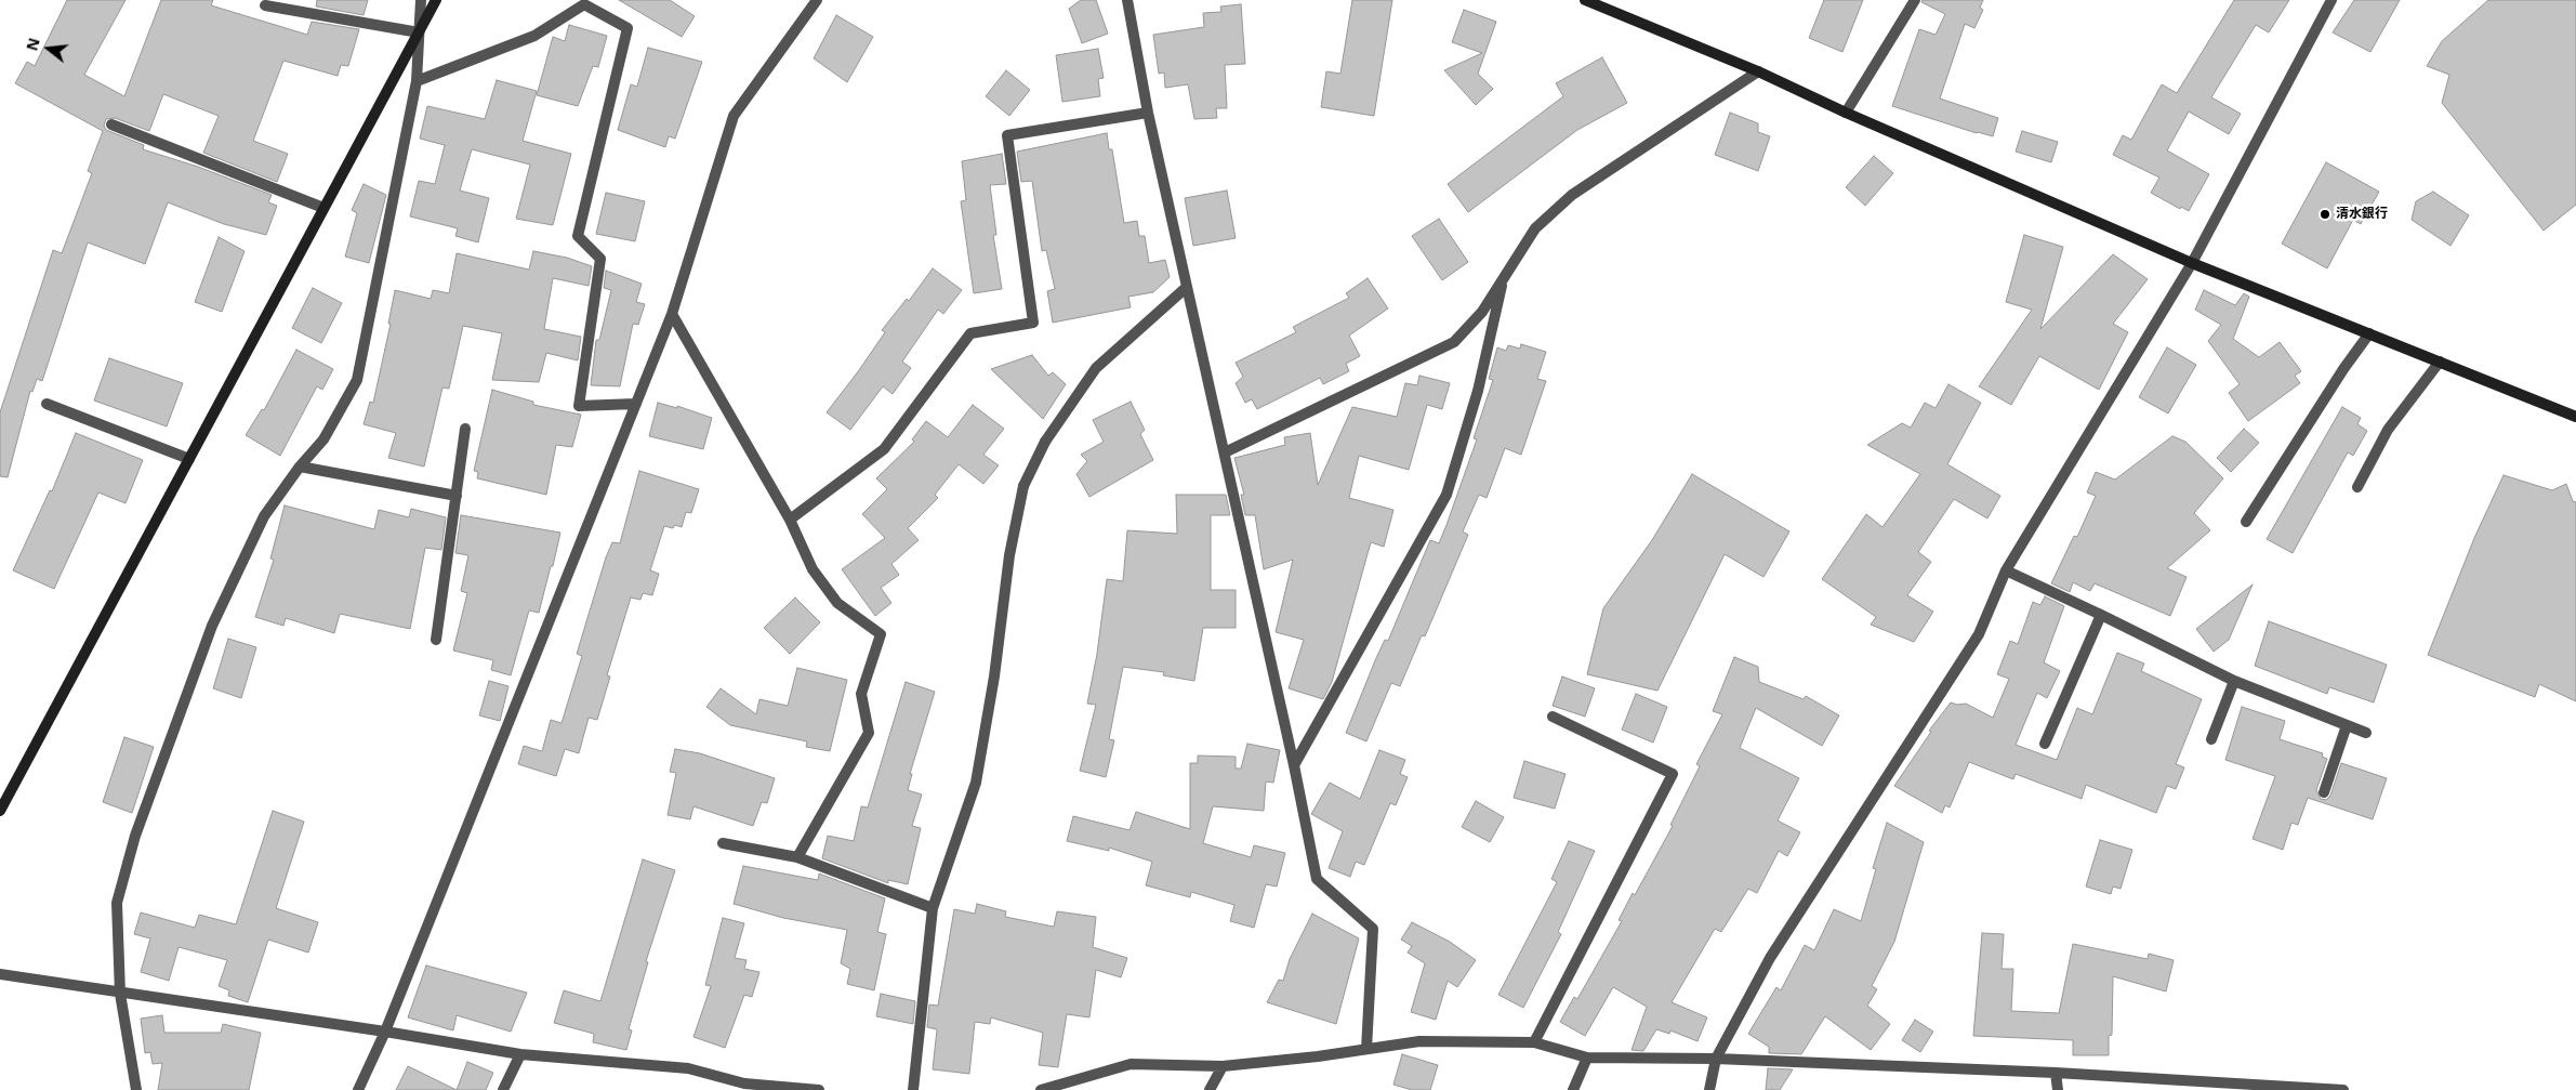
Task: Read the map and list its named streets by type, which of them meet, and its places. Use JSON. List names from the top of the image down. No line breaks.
{"places":["清水銀行"],"north":"left"}
